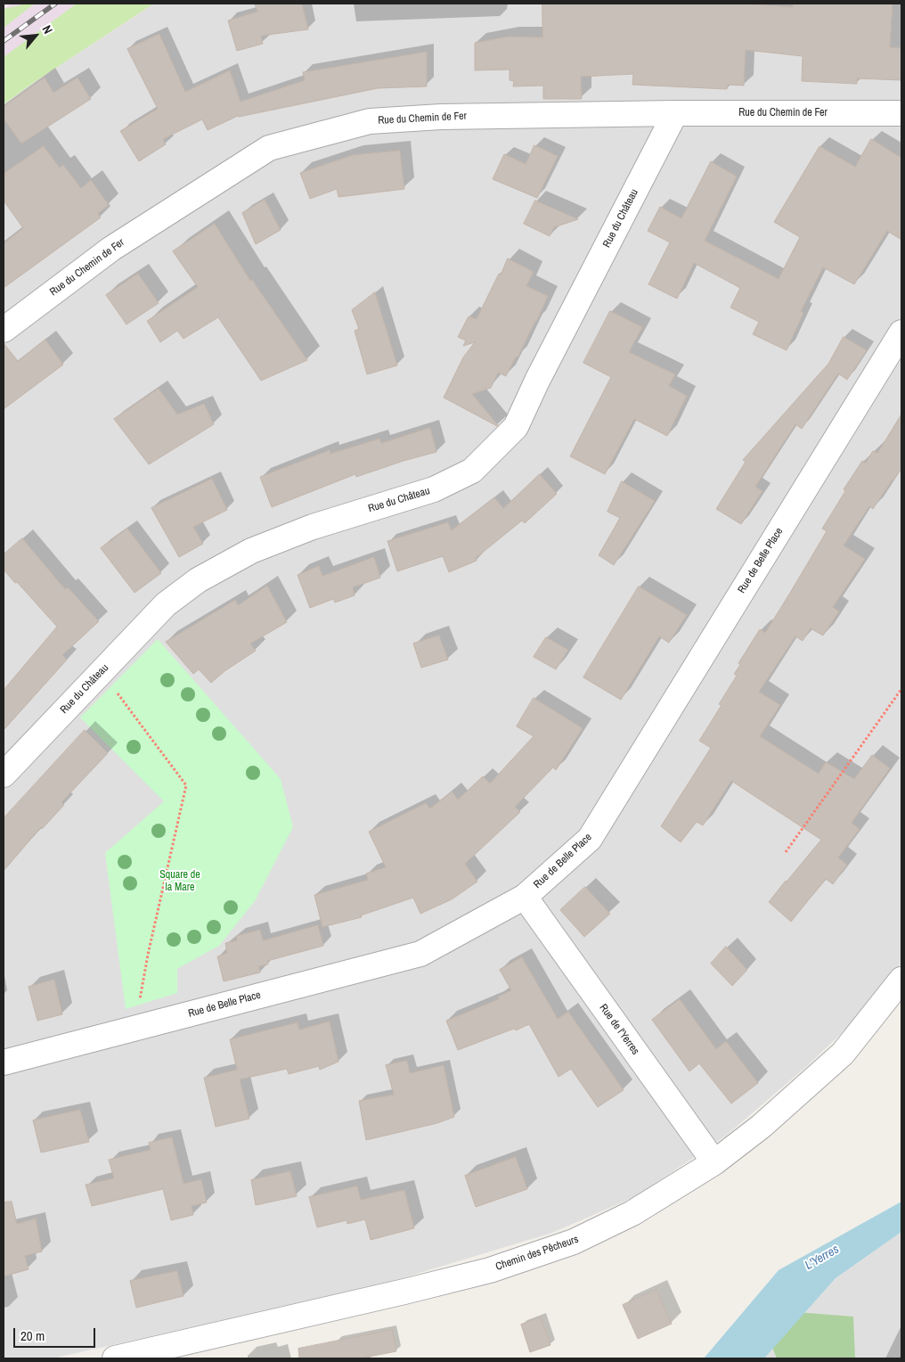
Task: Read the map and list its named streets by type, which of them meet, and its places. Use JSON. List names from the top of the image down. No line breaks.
{"streets":{"street":["Rue du Chemin de Fer","Rue du Château","Rue de Belle Place","Rue de l'Yerres","Chemin des Pêcheurs"]},"crossings":[["Rue du Chemin de Fer","Rue du Château"],["Rue de Belle Place","Rue de l'Yerres"],["Rue de l'Yerres","Chemin des Pêcheurs"]],"water":["L'Yerres"],"parks":["Square de la Mare"],"scale_bar":"20 m","north":"top right"}
